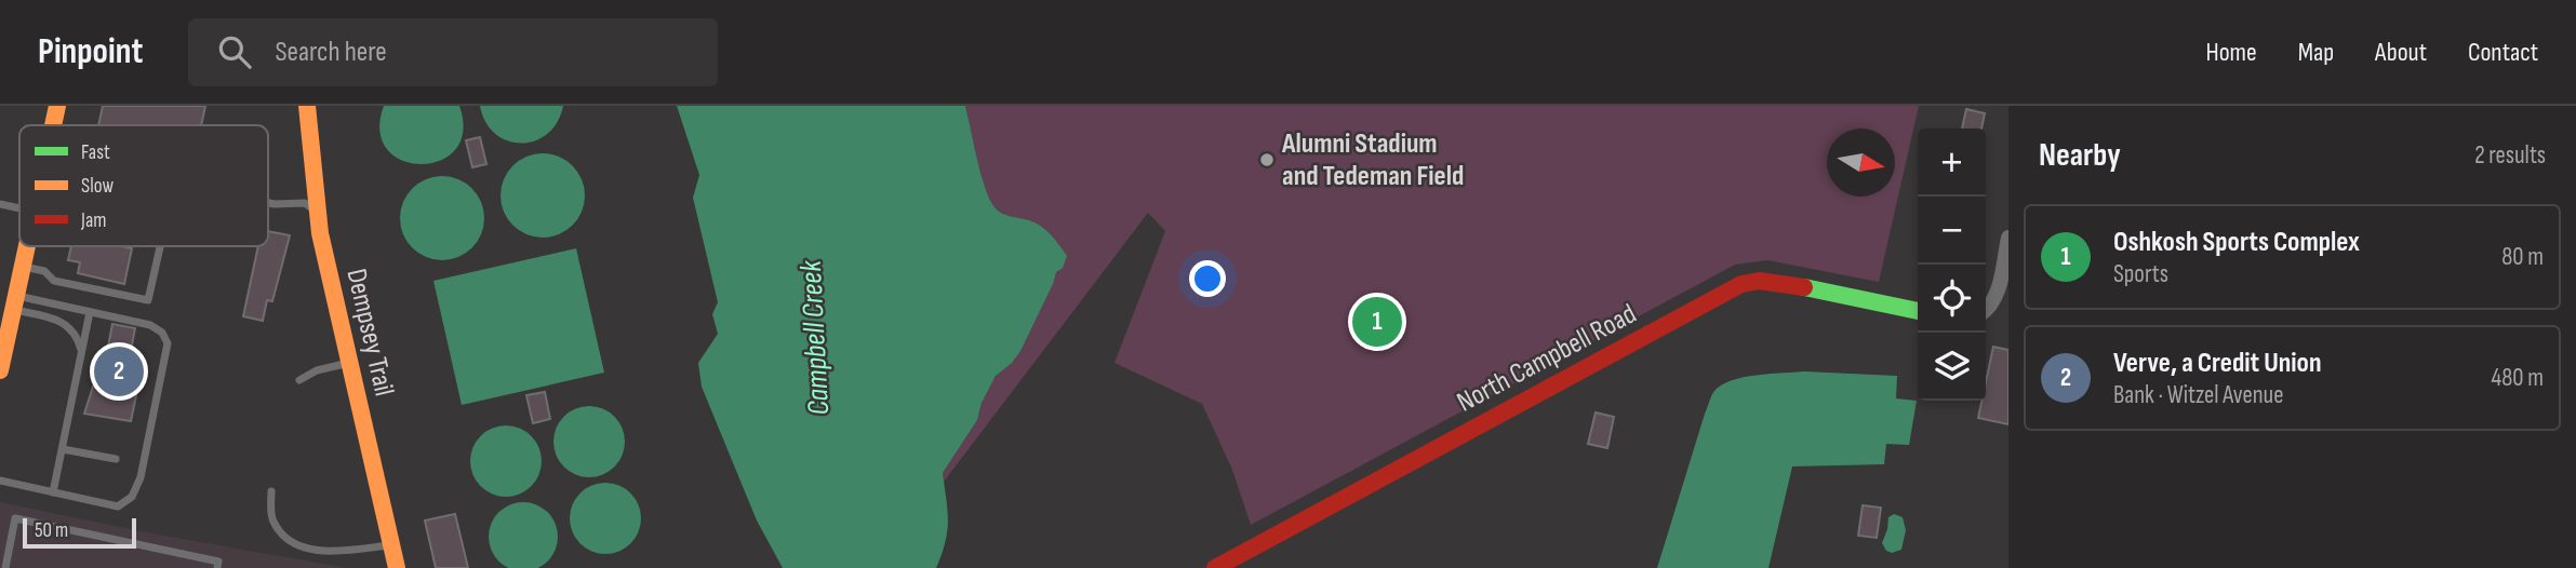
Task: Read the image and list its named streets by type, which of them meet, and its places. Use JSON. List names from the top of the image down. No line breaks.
{"streets":{"street":["Dempsey Trail","North Campbell Road"]},"water":["Campbell Creek"],"places":["Alumni Stadium and Tedeman Field"],"legend":["Fast","Slow","Jam"],"scale_bar":"50 m","north":"right","page":{"header":"Pinpoint","search":"Search here","nav":["Home","Map","About","Contact"],"heading":["Nearby","2 results"],"map_buttons":["+","−"],"list":[{"mark":"1","name":"Oshkosh Sports Complex","note":"Sports","value":"80 m"},{"mark":"2","name":"Verve, a Credit Union","note":"Bank · Witzel Avenue","value":"480 m"}],"pins":["1","2"],"scale":"50 m"}}
